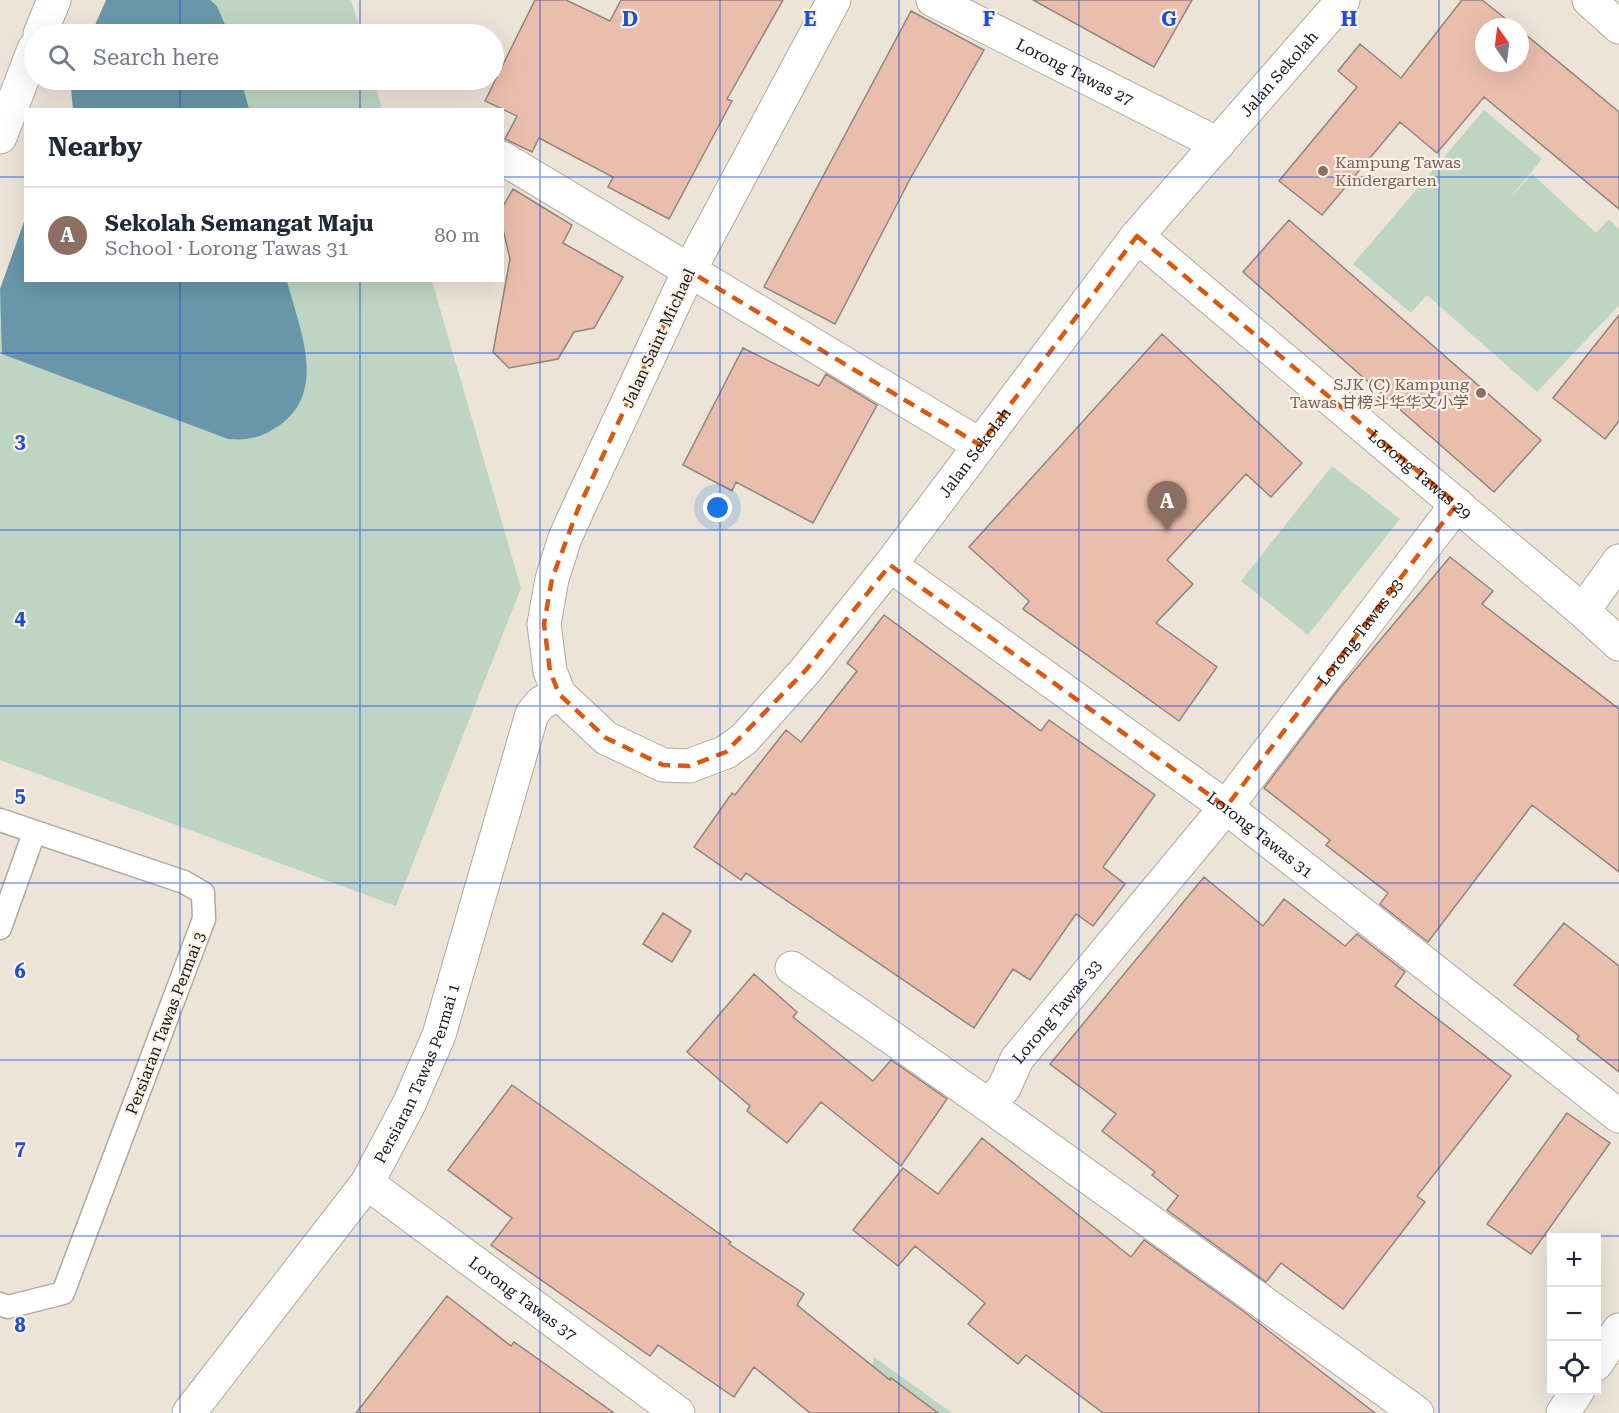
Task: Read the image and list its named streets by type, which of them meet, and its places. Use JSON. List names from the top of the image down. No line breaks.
{"streets":{"street":["Lorong Tawas 27","Jalan Sekolah","Jalan Saint Michael","Lorong Tawas 29","Lorong Tawas 33","Lorong Tawas 31","Persiaran Tawas Permai 1","Lorong Tawas 37"],"lane":["Persiaran Tawas Permai 3"]},"crossings":[["Lorong Tawas 27","Jalan Sekolah"],["Jalan Sekolah","Jalan Saint Michael"],["Jalan Sekolah","Lorong Tawas 29"],["Jalan Sekolah","Lorong Tawas 31"],["Jalan Sekolah","Persiaran Tawas Permai 1"],["Jalan Saint Michael","Persiaran Tawas Permai 1"],["Lorong Tawas 29","Lorong Tawas 33"],["Lorong Tawas 33","Lorong Tawas 31"],["Persiaran Tawas Permai 1","Lorong Tawas 37"]],"places":["Kampung Tawas Kindergarten","SJK (C) Kampung Tawas 甘榜斗华华文小学"],"north":"top","page":{"search":"Search here","heading":"Nearby","list":[{"mark":"A","name":"Sekolah Semangat Maju","note":"School · Lorong Tawas 31","value":"80 m"}],"pins":"A","map_buttons":["+","−"]},"grid":{"columns":["D","E","F","G","H"],"rows":["3","4","5","6","7","8"]}}
